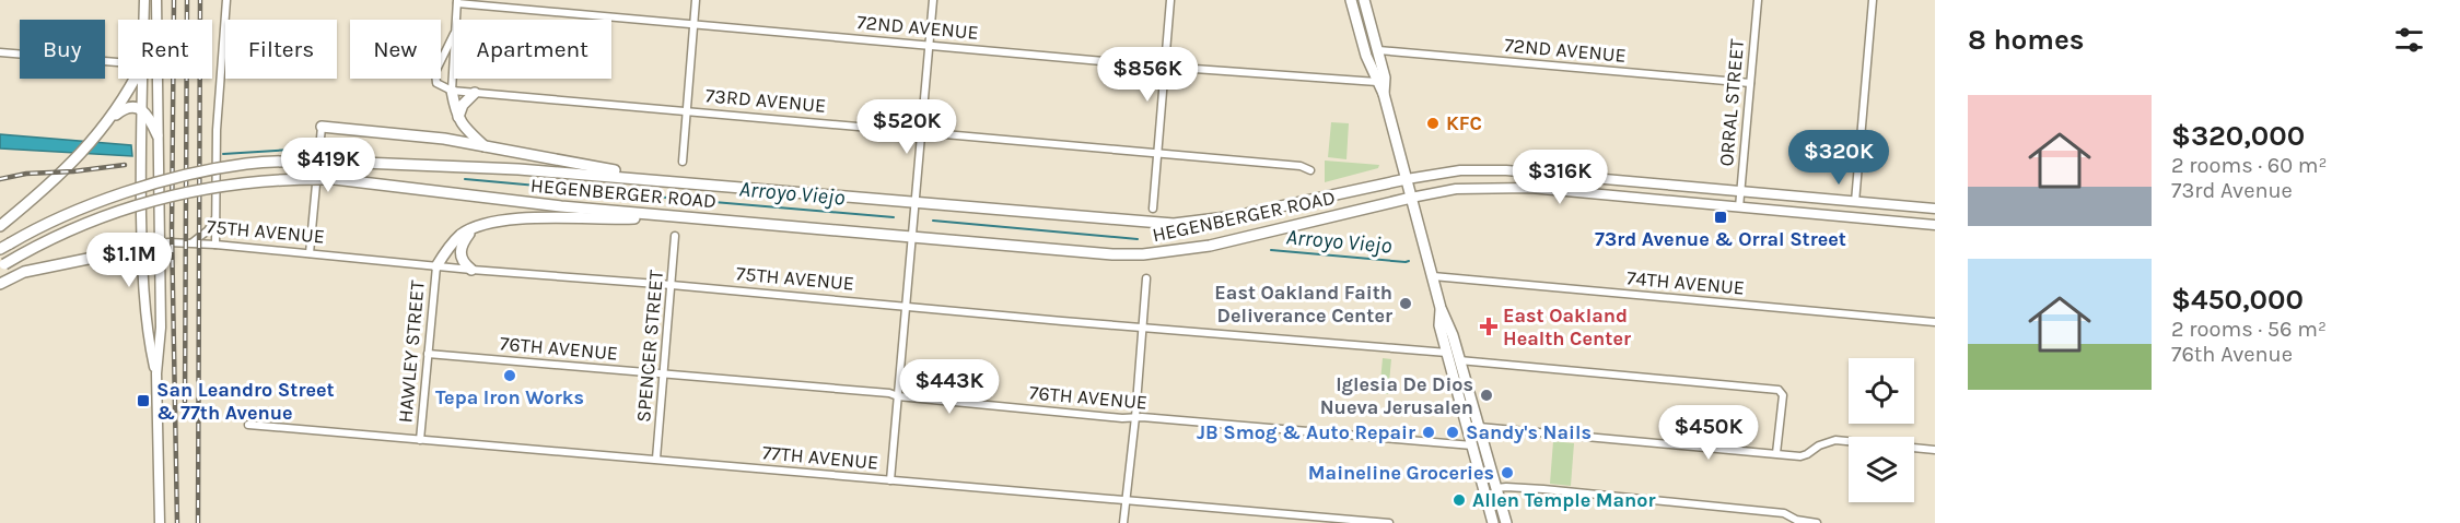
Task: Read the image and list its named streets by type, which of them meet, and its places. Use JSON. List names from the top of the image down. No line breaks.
{"streets":{"main road":["HEGENBERGER ROAD","75TH AVENUE"],"street":["72ND AVENUE","73RD AVENUE","ORRAL STREET","74TH AVENUE","SPENCER STREET","76TH AVENUE","HAWLEY STREET","77TH AVENUE"]},"crossings":[["72ND AVENUE","ORRAL STREET"],["75TH AVENUE","SPENCER STREET"],["75TH AVENUE","HAWLEY STREET"],["SPENCER STREET","76TH AVENUE"],["SPENCER STREET","77TH AVENUE"],["76TH AVENUE","HAWLEY STREET"],["HAWLEY STREET","77TH AVENUE"]],"water":["Arroyo Viejo"],"places":{"other":["KFC","East Oakland Faith Deliverance Center","Tepa Iron Works","Iglesia De Dios Nueva Jerusalen","JB Smog & Auto Repair","Sandy's Nails","Maineline Groceries","Allen Temple Manor"],"transit":["73rd Avenue & Orral Street","San Leandro Street & 77th Avenue"],"health":["East Oakland Health Center"]},"page":{"heading":"8 homes","chip":["Buy","Rent","Filters","New","Apartment"],"price":["$856K","$520K","$320K","$419K","$316K","$1.1M","$443K","$450K"],"list":[{"name":"$320,000","note":"2 rooms · 60 m² · 73rd Avenue"},{"name":"$450,000","note":"2 rooms · 56 m² · 76th Avenue"}]}}
